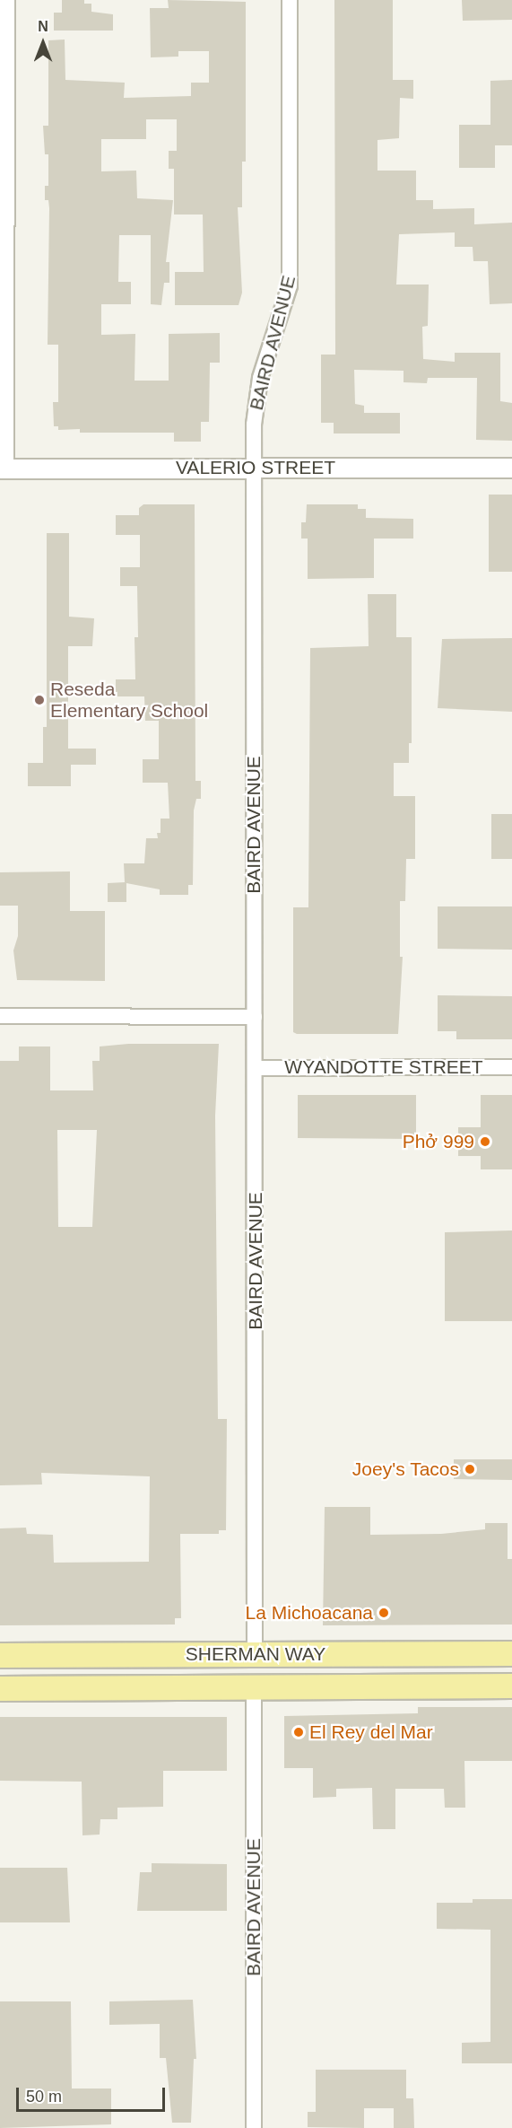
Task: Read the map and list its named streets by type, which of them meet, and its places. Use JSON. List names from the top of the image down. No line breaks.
{"streets":{"main road":["SHERMAN WAY"],"street":["BAIRD AVENUE","VALERIO STREET","WYANDOTTE STREET"]},"crossings":[["BAIRD AVENUE","VALERIO STREET"],["BAIRD AVENUE","WYANDOTTE STREET"],["BAIRD AVENUE","SHERMAN WAY"]],"places":["Reseda Elementary School","Phở 999","Joey's Tacos","La Michoacana","El Rey del Mar"],"scale_bar":"50 m","north":"top"}
